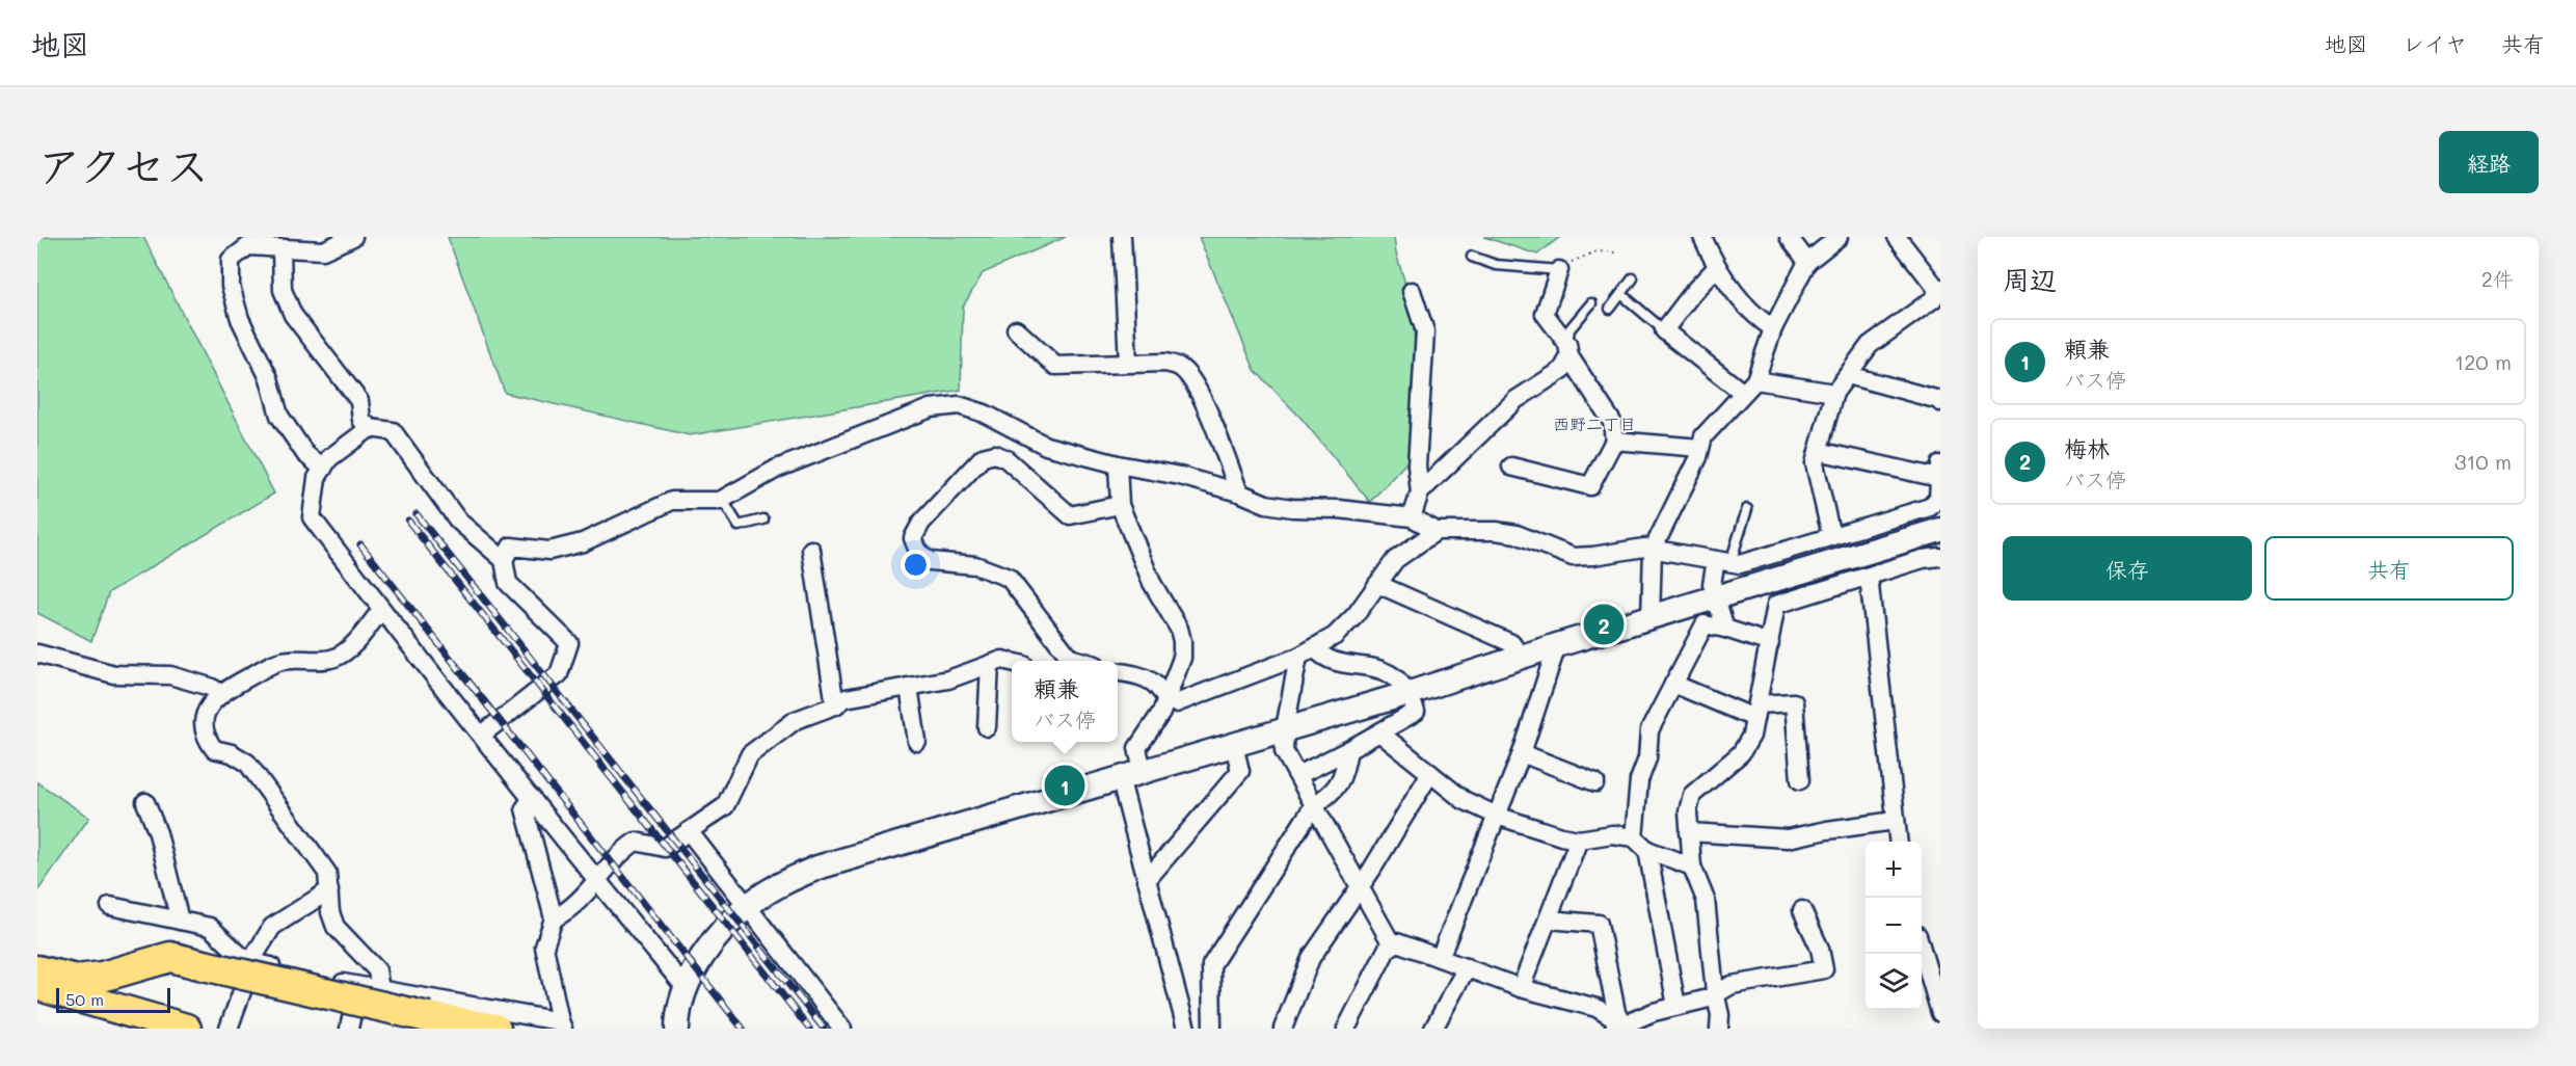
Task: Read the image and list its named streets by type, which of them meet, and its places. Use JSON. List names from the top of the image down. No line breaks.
{"districts":["西野二丁目"],"scale_bar":"50 m","page":{"header":"地図","nav":["地図","レイヤ","共有"],"title":"アクセス","buttons":["経路",["保存","共有"]],"heading":["周辺","2件"],"list":[{"mark":"1","name":"頼兼","note":"バス停","value":"120 m"},{"mark":"2","name":"梅林","note":"バス停","value":"310 m"}],"pins":["2","1"],"popup":["頼兼","バス停"],"map_buttons":["+","−"],"scale":"50 m"}}
